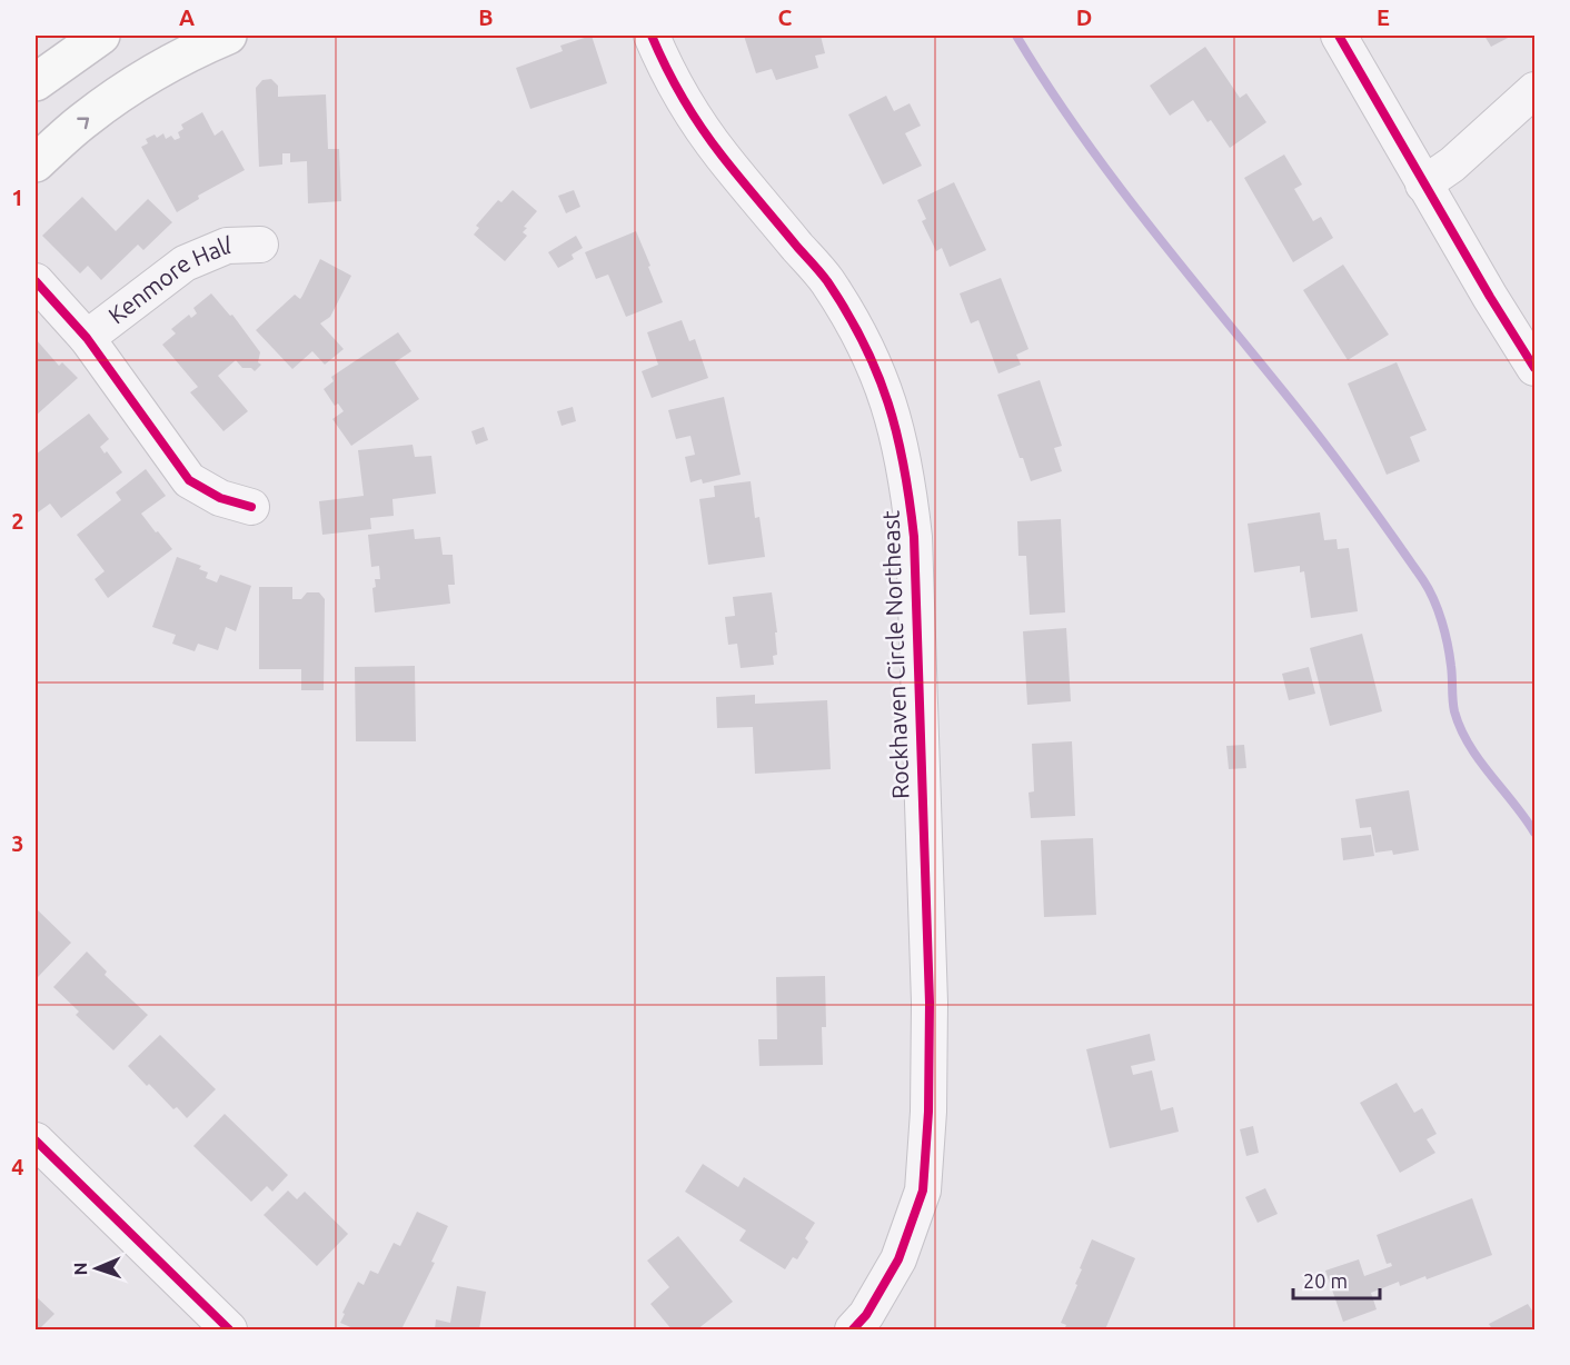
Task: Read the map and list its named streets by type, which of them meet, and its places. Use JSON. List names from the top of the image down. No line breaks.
{"streets":{"street":["Kenmore Hall","Rockhaven Circle Northeast"]},"scale_bar":"20 m","north":"left","grid":{"columns":["A","B","C","D","E"],"rows":["1","2","3","4"]}}
